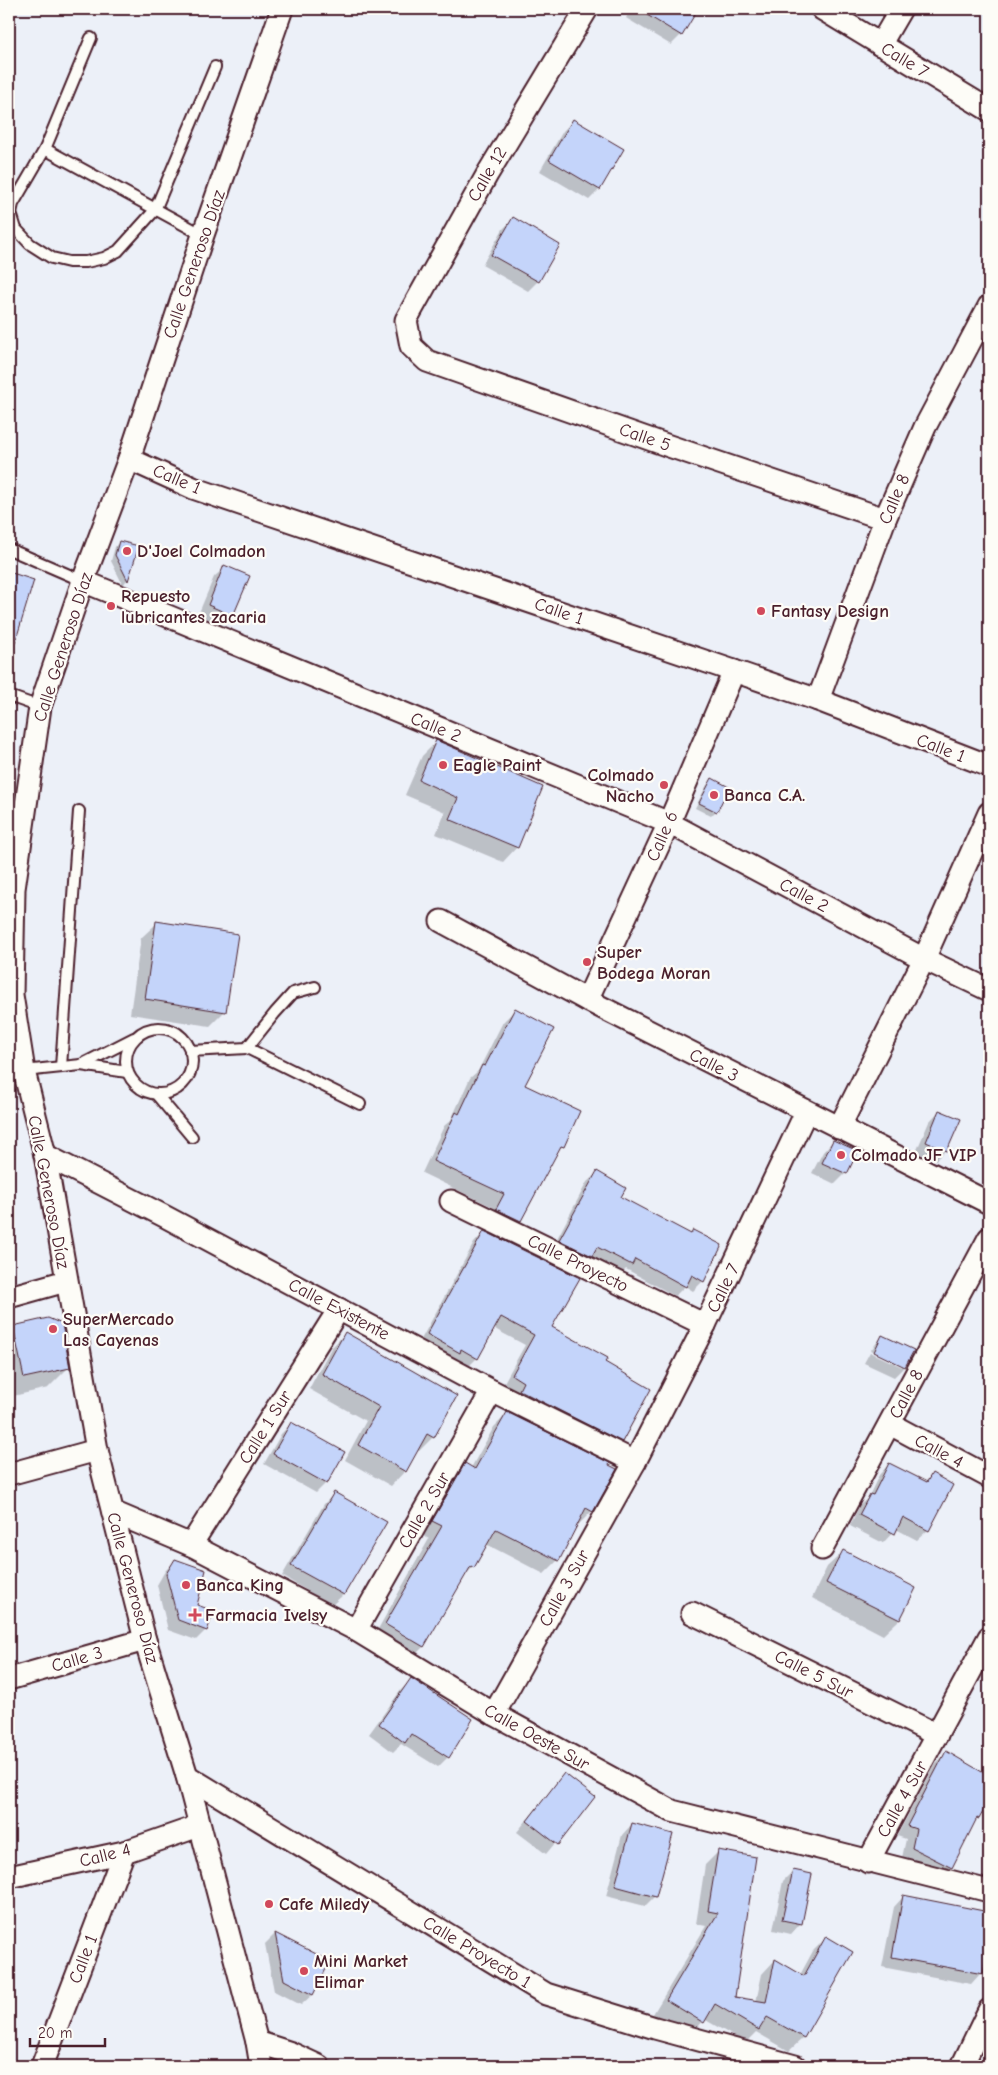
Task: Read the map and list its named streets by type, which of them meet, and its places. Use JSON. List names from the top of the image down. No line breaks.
{"streets":{"street":["Calle 7","Calle 12","Calle Generoso Díaz","Calle 5","Calle 1","Calle 8","Calle 2","Calle 6","Calle 3","Calle Proyecto","Calle Existente","Calle 1 Sur","Calle 4","Calle 2 Sur","Calle 3 Sur","Calle 5 Sur","Calle Oeste Sur","Calle 4 Sur","Calle Proyecto 1"]},"crossings":[["Calle 7","Calle 3"],["Calle 7","Calle Proyecto"],["Calle 7","Calle Existente"],["Calle 7","Calle 3 Sur"],["Calle 12","Calle 5"],["Calle Generoso Díaz","Calle 1"],["Calle Generoso Díaz","Calle 2"],["Calle Generoso Díaz","Calle 3"],["Calle Generoso Díaz","Calle Existente"],["Calle Generoso Díaz","Calle 4"],["Calle Generoso Díaz","Calle Oeste Sur"],["Calle Generoso Díaz","Calle Proyecto 1"],["Calle 5","Calle 8"],["Calle 1","Calle 8"],["Calle 1","Calle 6"],["Calle 1","Calle 4"],["Calle 8","Calle 4"],["Calle 2","Calle 6"],["Calle 6","Calle 3"],["Calle Existente","Calle 1 Sur"],["Calle Existente","Calle 2 Sur"],["Calle Existente","Calle 3 Sur"],["Calle 1 Sur","Calle Oeste Sur"],["Calle 2 Sur","Calle Oeste Sur"],["Calle 3 Sur","Calle Oeste Sur"],["Calle 5 Sur","Calle 4 Sur"],["Calle Oeste Sur","Calle 4 Sur"]],"places":{"other":["D'Joel Colmadon","Repuesto lubricantes zacaria","Fantasy Design","Eagle Paint","Colmado Nacho","Banca C.A.","Super Bodega Moran","Colmado JF VIP","SuperMercado Las Cayenas","Banca King","Cafe Miledy","Mini Market Elimar"],"health":["Farmacia Ivelsy"]},"scale_bar":"20 m"}
